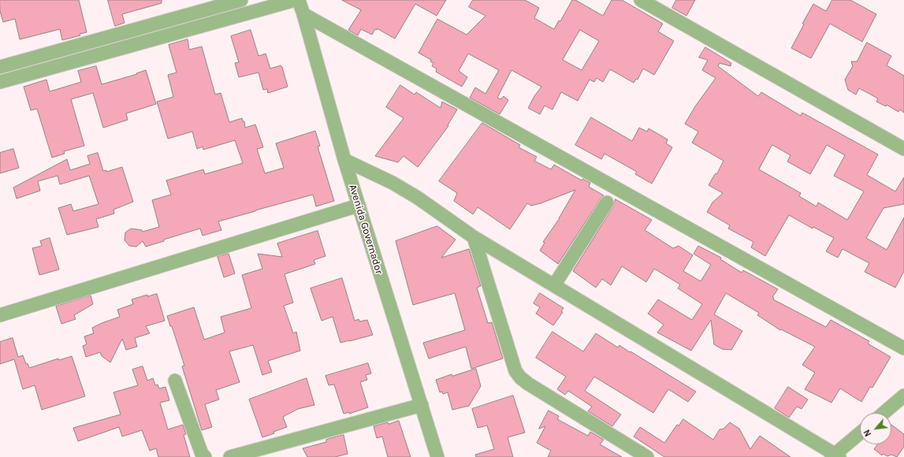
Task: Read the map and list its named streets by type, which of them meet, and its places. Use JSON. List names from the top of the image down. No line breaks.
{"streets":{"street":["Avenida Governador"]},"north":"bottom left"}
